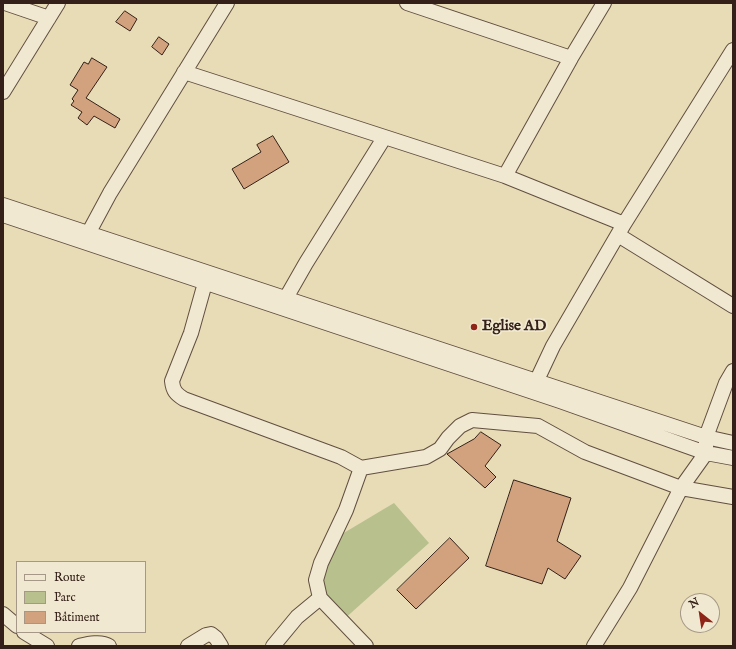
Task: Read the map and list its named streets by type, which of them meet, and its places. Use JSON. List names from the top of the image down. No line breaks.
{"places":["Eglise AD"],"legend":["Route","Parc","Bâtiment"],"north":"top left"}
